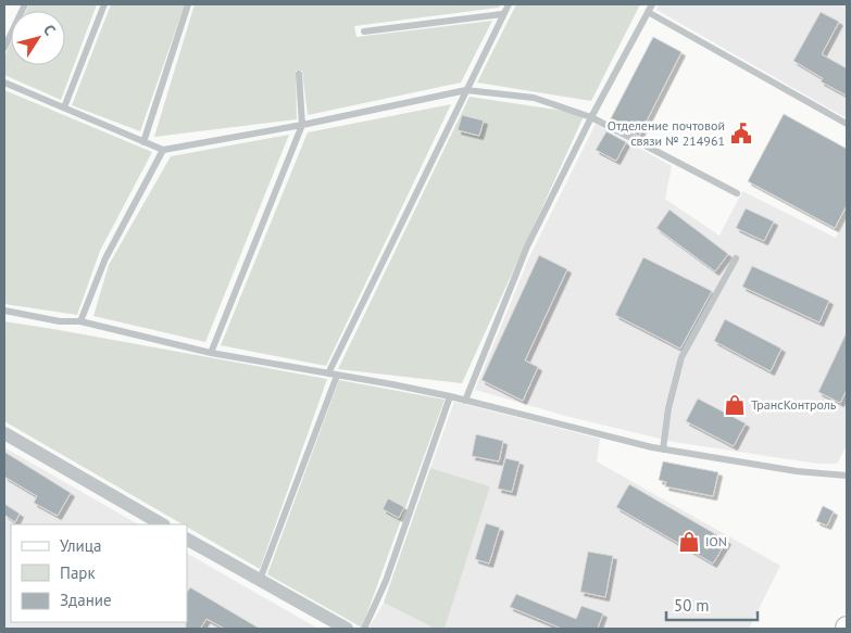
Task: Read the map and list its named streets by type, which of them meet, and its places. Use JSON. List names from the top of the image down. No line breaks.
{"places":{"public building":["Отделение почтовой связи № 214961"],"shop":["ТрансКонтроль","ION"]},"legend":["Улица","Парк","Здание"],"scale_bar":"50 m","north":"top right"}
